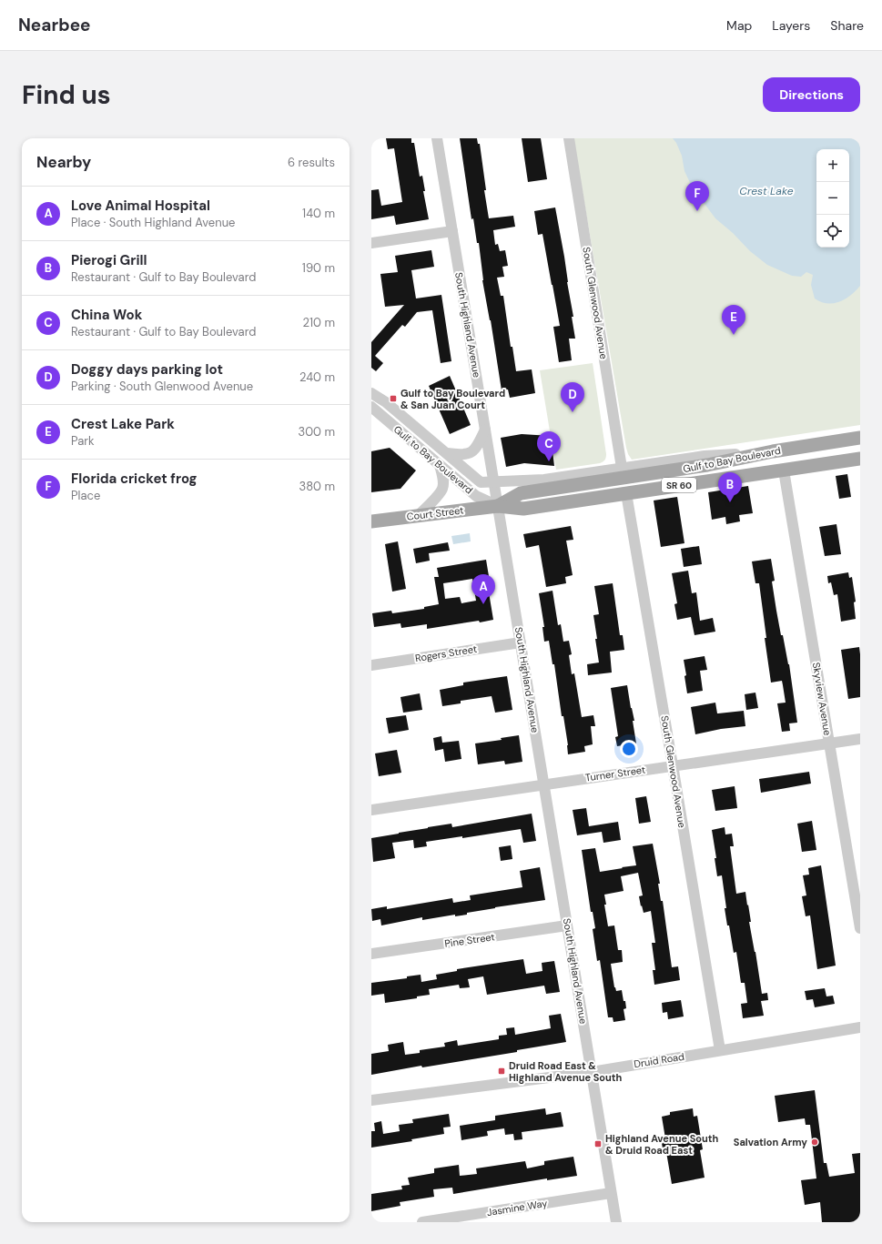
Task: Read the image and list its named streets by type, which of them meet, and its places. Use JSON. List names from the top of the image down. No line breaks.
{"streets":{"main road":["Gulf to Bay Boulevard","SR 60","Court Street"],"street":["South Glenwood Avenue","South Highland Avenue","Rogers Street","Skyview Avenue","Turner Street","Pine Street","Druid Road","Jasmine Way"]},"crossings":[["South Glenwood Avenue","Gulf to Bay Boulevard"],["South Glenwood Avenue","Turner Street"],["South Glenwood Avenue","Druid Road"],["South Highland Avenue","Gulf to Bay Boulevard"],["South Highland Avenue","Court Street"],["South Highland Avenue","Rogers Street"],["South Highland Avenue","Turner Street"],["South Highland Avenue","Pine Street"],["South Highland Avenue","Druid Road"],["South Highland Avenue","Jasmine Way"],["Gulf to Bay Boulevard","Court Street"],["Gulf to Bay Boulevard","Skyview Avenue"],["Skyview Avenue","Turner Street"]],"water":["Crest Lake"],"places":{"transit":["Gulf to Bay Boulevard & San Juan Court","Druid Road East & Highland Avenue South","Highland Avenue South & Druid Road East"],"other":["Salvation Army"]},"page":{"header":"Nearbee","nav":["Map","Layers","Share"],"buttons":"Directions","title":"Find us","heading":["Nearby","6 results"],"map_buttons":["+","−"],"pins":["F","E","D","C","B","A"],"list":[{"mark":"A","name":"Love Animal Hospital","note":"Place · South Highland Avenue","value":"140 m"},{"mark":"B","name":"Pierogi Grill","note":"Restaurant · Gulf to Bay Boulevard","value":"190 m"},{"mark":"C","name":"China Wok","note":"Restaurant · Gulf to Bay Boulevard","value":"210 m"},{"mark":"D","name":"Doggy days parking lot","note":"Parking · South Glenwood Avenue","value":"240 m"},{"mark":"E","name":"Crest Lake Park","note":"Park","value":"300 m"},{"mark":"F","name":"Florida cricket frog","note":"Place","value":"380 m"}]}}
